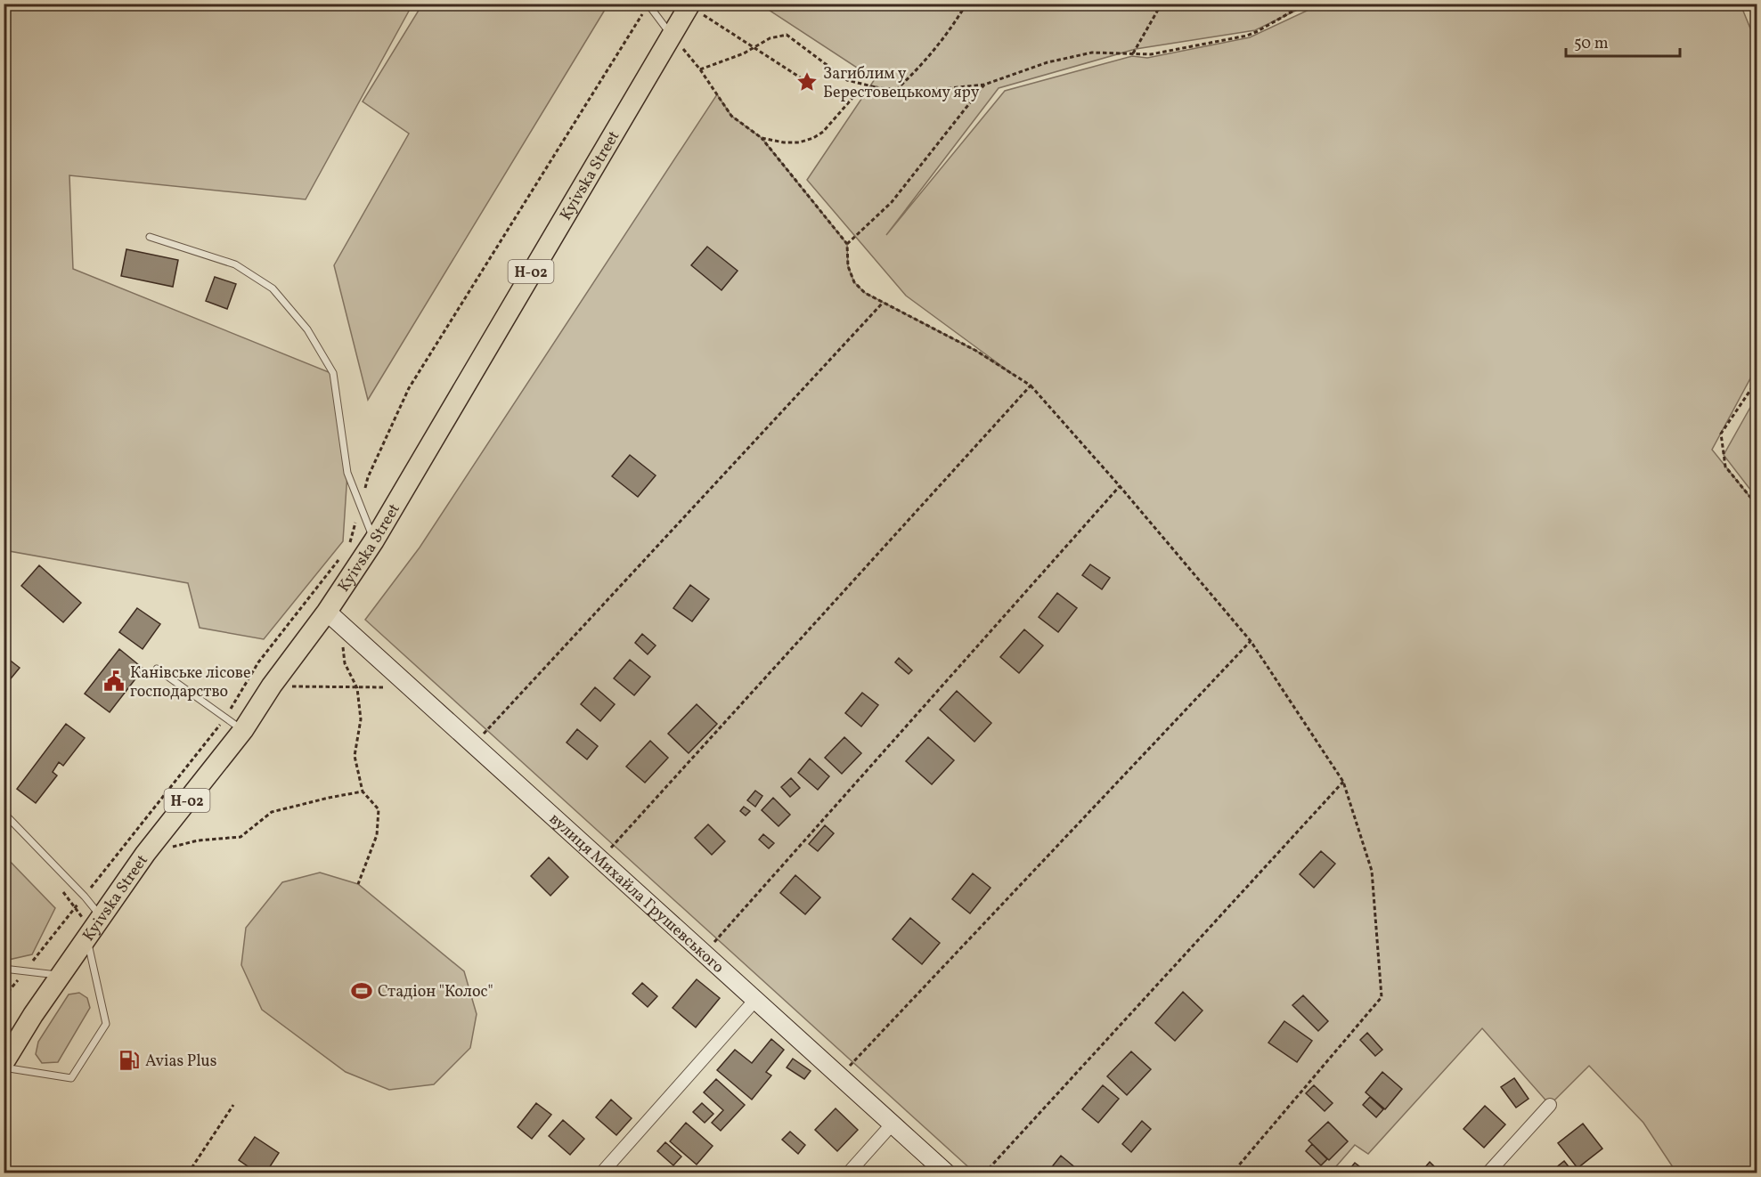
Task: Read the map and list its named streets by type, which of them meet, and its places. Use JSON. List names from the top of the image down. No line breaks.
{"streets":{"main road":["Kyivska Street","Н-02"],"street":["вулиця Михайла Грушевського"]},"crossings":[["Kyivska Street","вулиця Михайла Грушевського"]],"places":{"place":["Загиблим у Берестовецькому яру"],"public building":["Канівське лісове господарство"],"sports":["Стадіон \"Колос\""],"fuel station":["Avias Plus"]},"scale_bar":"50 m"}
